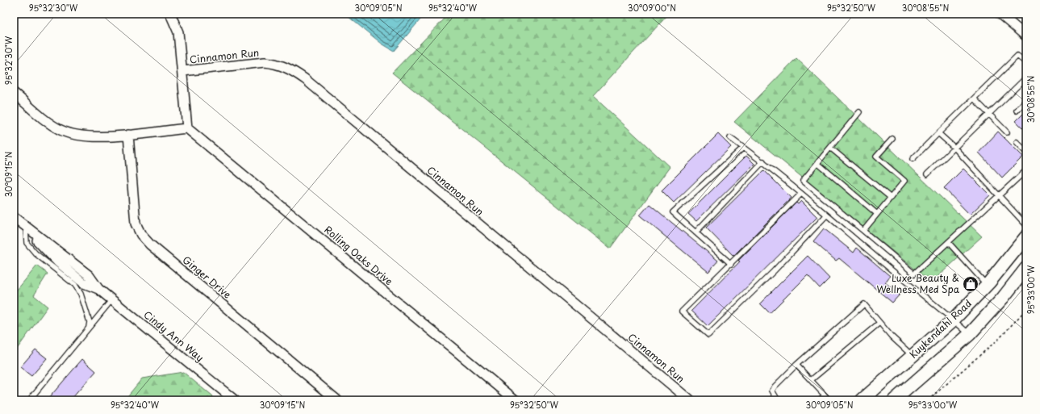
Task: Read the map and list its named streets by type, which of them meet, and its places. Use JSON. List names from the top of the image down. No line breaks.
{"streets":{"main road":["Kuykendahl Road"],"street":["Cinnamon Run","Rolling Oaks Drive","Ginger Drive","Cindy Ann Way"]},"places":{"shop":["Luxe Beauty & Wellness Med Spa"]},"coordinates":["95°32'30\"W","30°09'05\"N","95°32'40\"W","30°09'00\"N","95°32'50\"W","30°08'55\"N","30°09'15\"N","95°33'00\"W"]}
